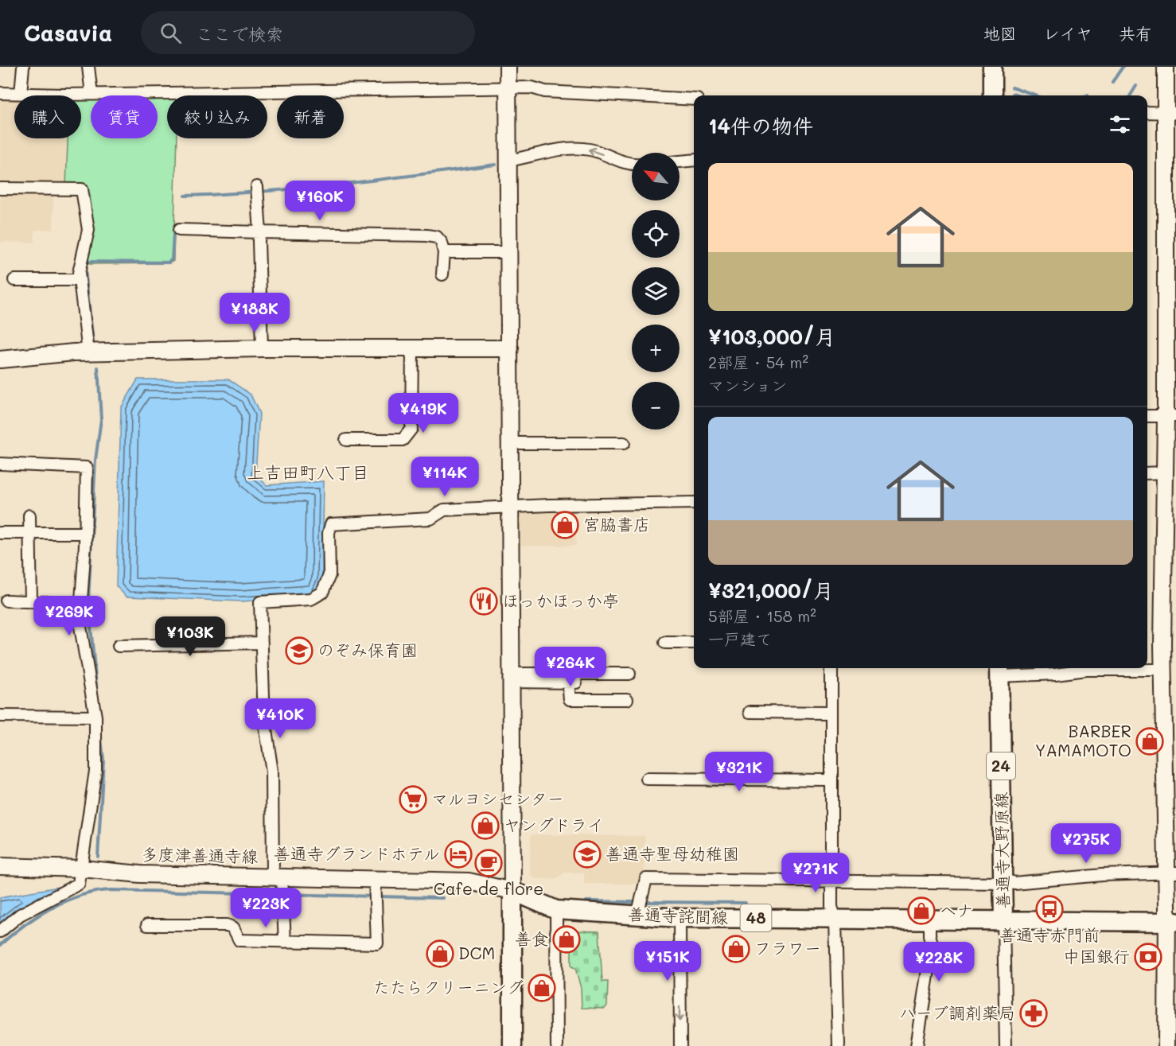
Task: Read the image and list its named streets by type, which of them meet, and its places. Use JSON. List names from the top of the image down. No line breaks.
{"streets":{"main road":["24","善通寺大野原線","善通寺詫間線","48"],"street":["多度津善通寺線"]},"crossings":[["善通寺大野原線","善通寺詫間線"],["多度津善通寺線","善通寺詫間線"]],"districts":["上吉田町八丁目"],"places":{"shop":["宮脇書店","BARBER YAMAMOTO","ヤングドライ","ヘナ","善食","フラワー","DCM","たたらクリーニング"],"restaurant":["ほっかほっか亭"],"school or university":["のぞみ保育園","善通寺聖母幼稚園"],"supermarket":["マルヨシセンター"],"hotel":["善通寺グランドホテル"],"cafe":["Cafe de flore"],"bus stop":["善通寺赤門前"],"bank":["中国銀行"],"pharmacy":["ハーブ調剤薬局"]},"north":"top left","page":{"header":"Casavia","search":"ここで検索","nav":["地図","レイヤ","共有"],"chip":["購入","賃貸","絞り込み","新着"],"heading":"14件の物件","map_buttons":["+","−"],"list":[{"name":"¥103,000/月","note":"2部屋 · 54 m² · マンション"},{"name":"¥321,000/月","note":"5部屋 · 158 m² · 一戸建て"}],"price":["¥160K","¥188K","¥419K","¥114K","¥269K","¥103K","¥264K","¥410K","¥321K","¥275K","¥271K","¥223K","¥151K","¥228K"]}}
